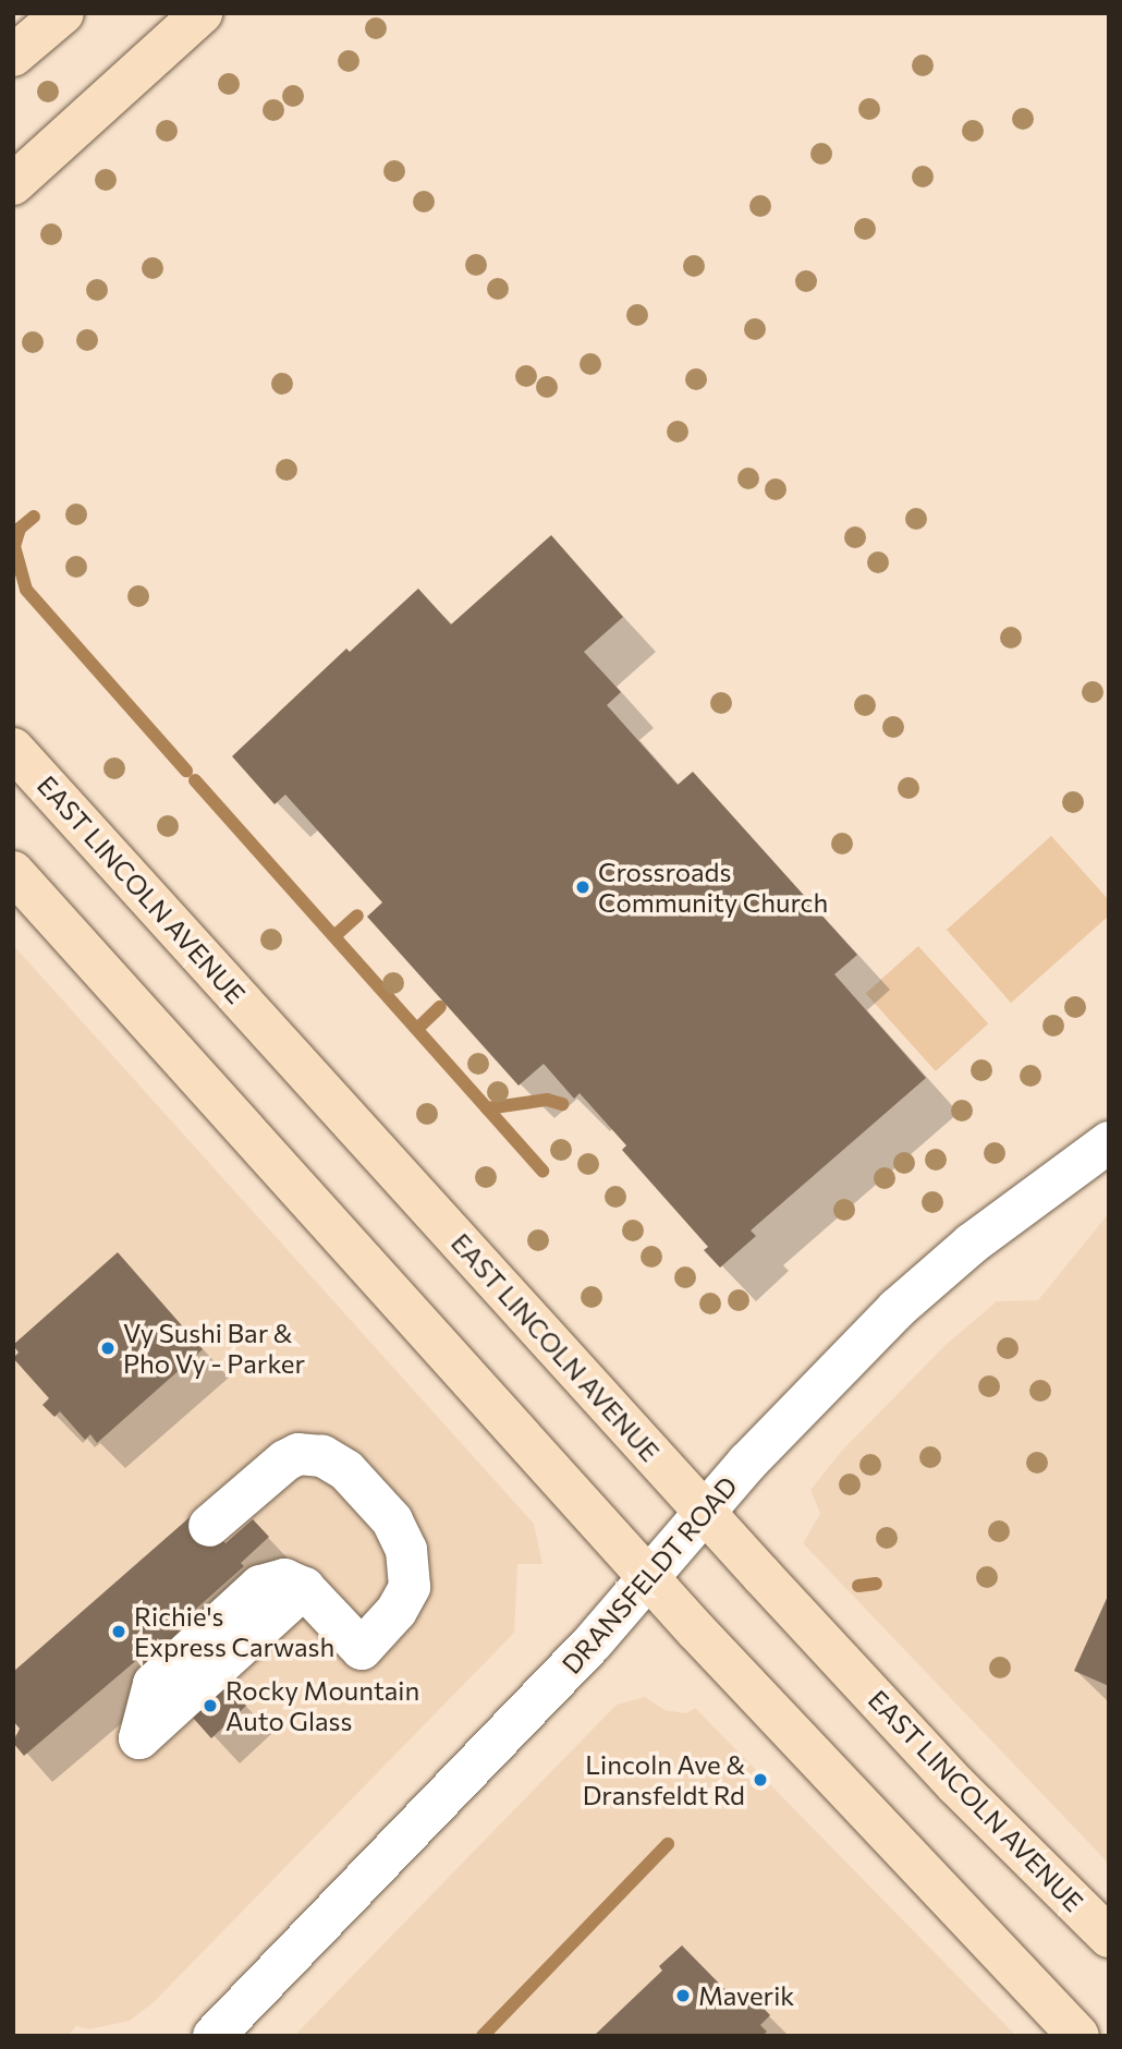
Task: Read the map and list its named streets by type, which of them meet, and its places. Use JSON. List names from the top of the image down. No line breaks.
{"streets":{"main road":["EAST LINCOLN AVENUE"],"street":["DRANSFELDT ROAD"]},"crossings":[["EAST LINCOLN AVENUE","DRANSFELDT ROAD"]],"places":["Crossroads Community Church","Vy Sushi Bar & Pho Vy - Parker","Richie's Express Carwash","Rocky Mountain Auto Glass","Lincoln Ave & Dransfeldt Rd","Maverik"]}
